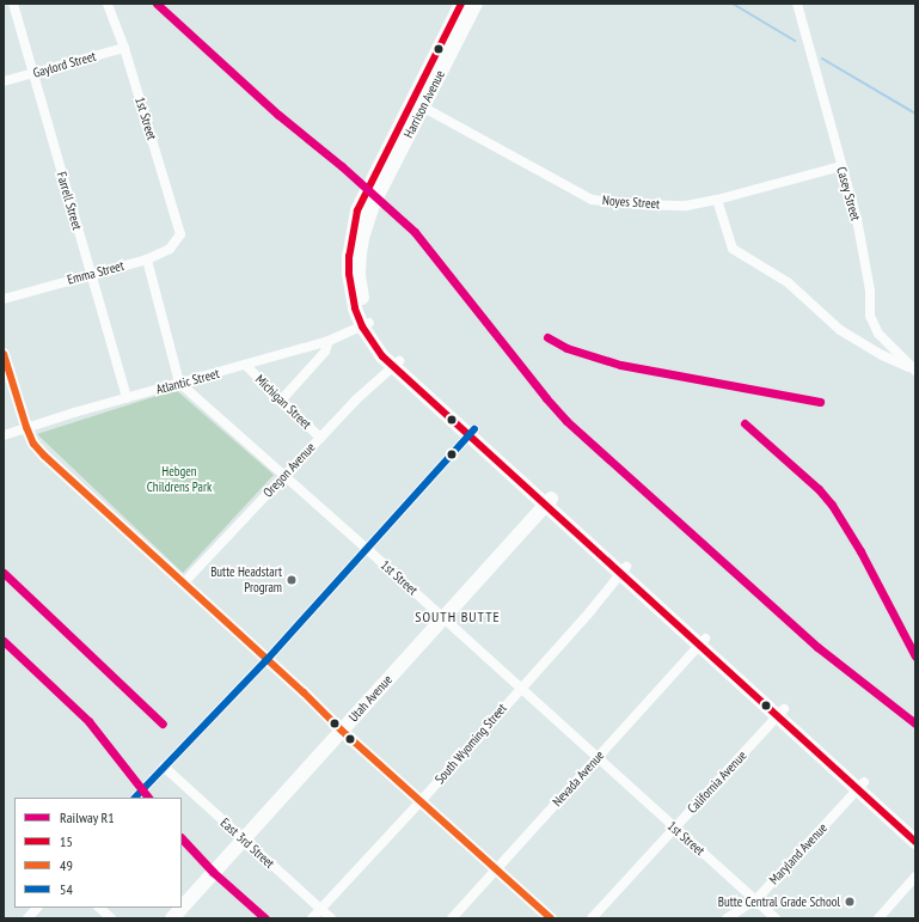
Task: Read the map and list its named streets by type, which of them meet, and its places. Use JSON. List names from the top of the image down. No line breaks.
{"streets":{"main road":["Harrison Avenue","Utah Avenue"],"street":["Gaylord Street","1st Street","Casey Street","Farrell Street","Noyes Street","Emma Street","Atlantic Street","Michigan Street","Oregon Avenue","South Wyoming Street","Nevada Avenue","California Avenue","East 3rd Street","Maryland Avenue"]},"crossings":[["Gaylord Street","1st Street"],["Gaylord Street","Farrell Street"],["Harrison Avenue","Noyes Street"],["1st Street","Emma Street"],["1st Street","Atlantic Street"],["1st Street","Oregon Avenue"],["1st Street","Utah Avenue"],["1st Street","South Wyoming Street"],["1st Street","Nevada Avenue"],["1st Street","California Avenue"],["1st Street","Maryland Avenue"],["Casey Street","Noyes Street"],["Farrell Street","Emma Street"],["Farrell Street","Atlantic Street"],["Atlantic Street","Michigan Street"],["Michigan Street","Oregon Avenue"],["Utah Avenue","East 3rd Street"],["South Wyoming Street","East 3rd Street"]],"districts":["SOUTH BUTTE"],"parks":["Hebgen Childrens Park"],"places":["Butte Headstart Program","Butte Central Grade School"],"lines":["rail line R1","transit line 15","transit line 49","transit line 54"],"legend":["Railway R1","15","49","54"]}
